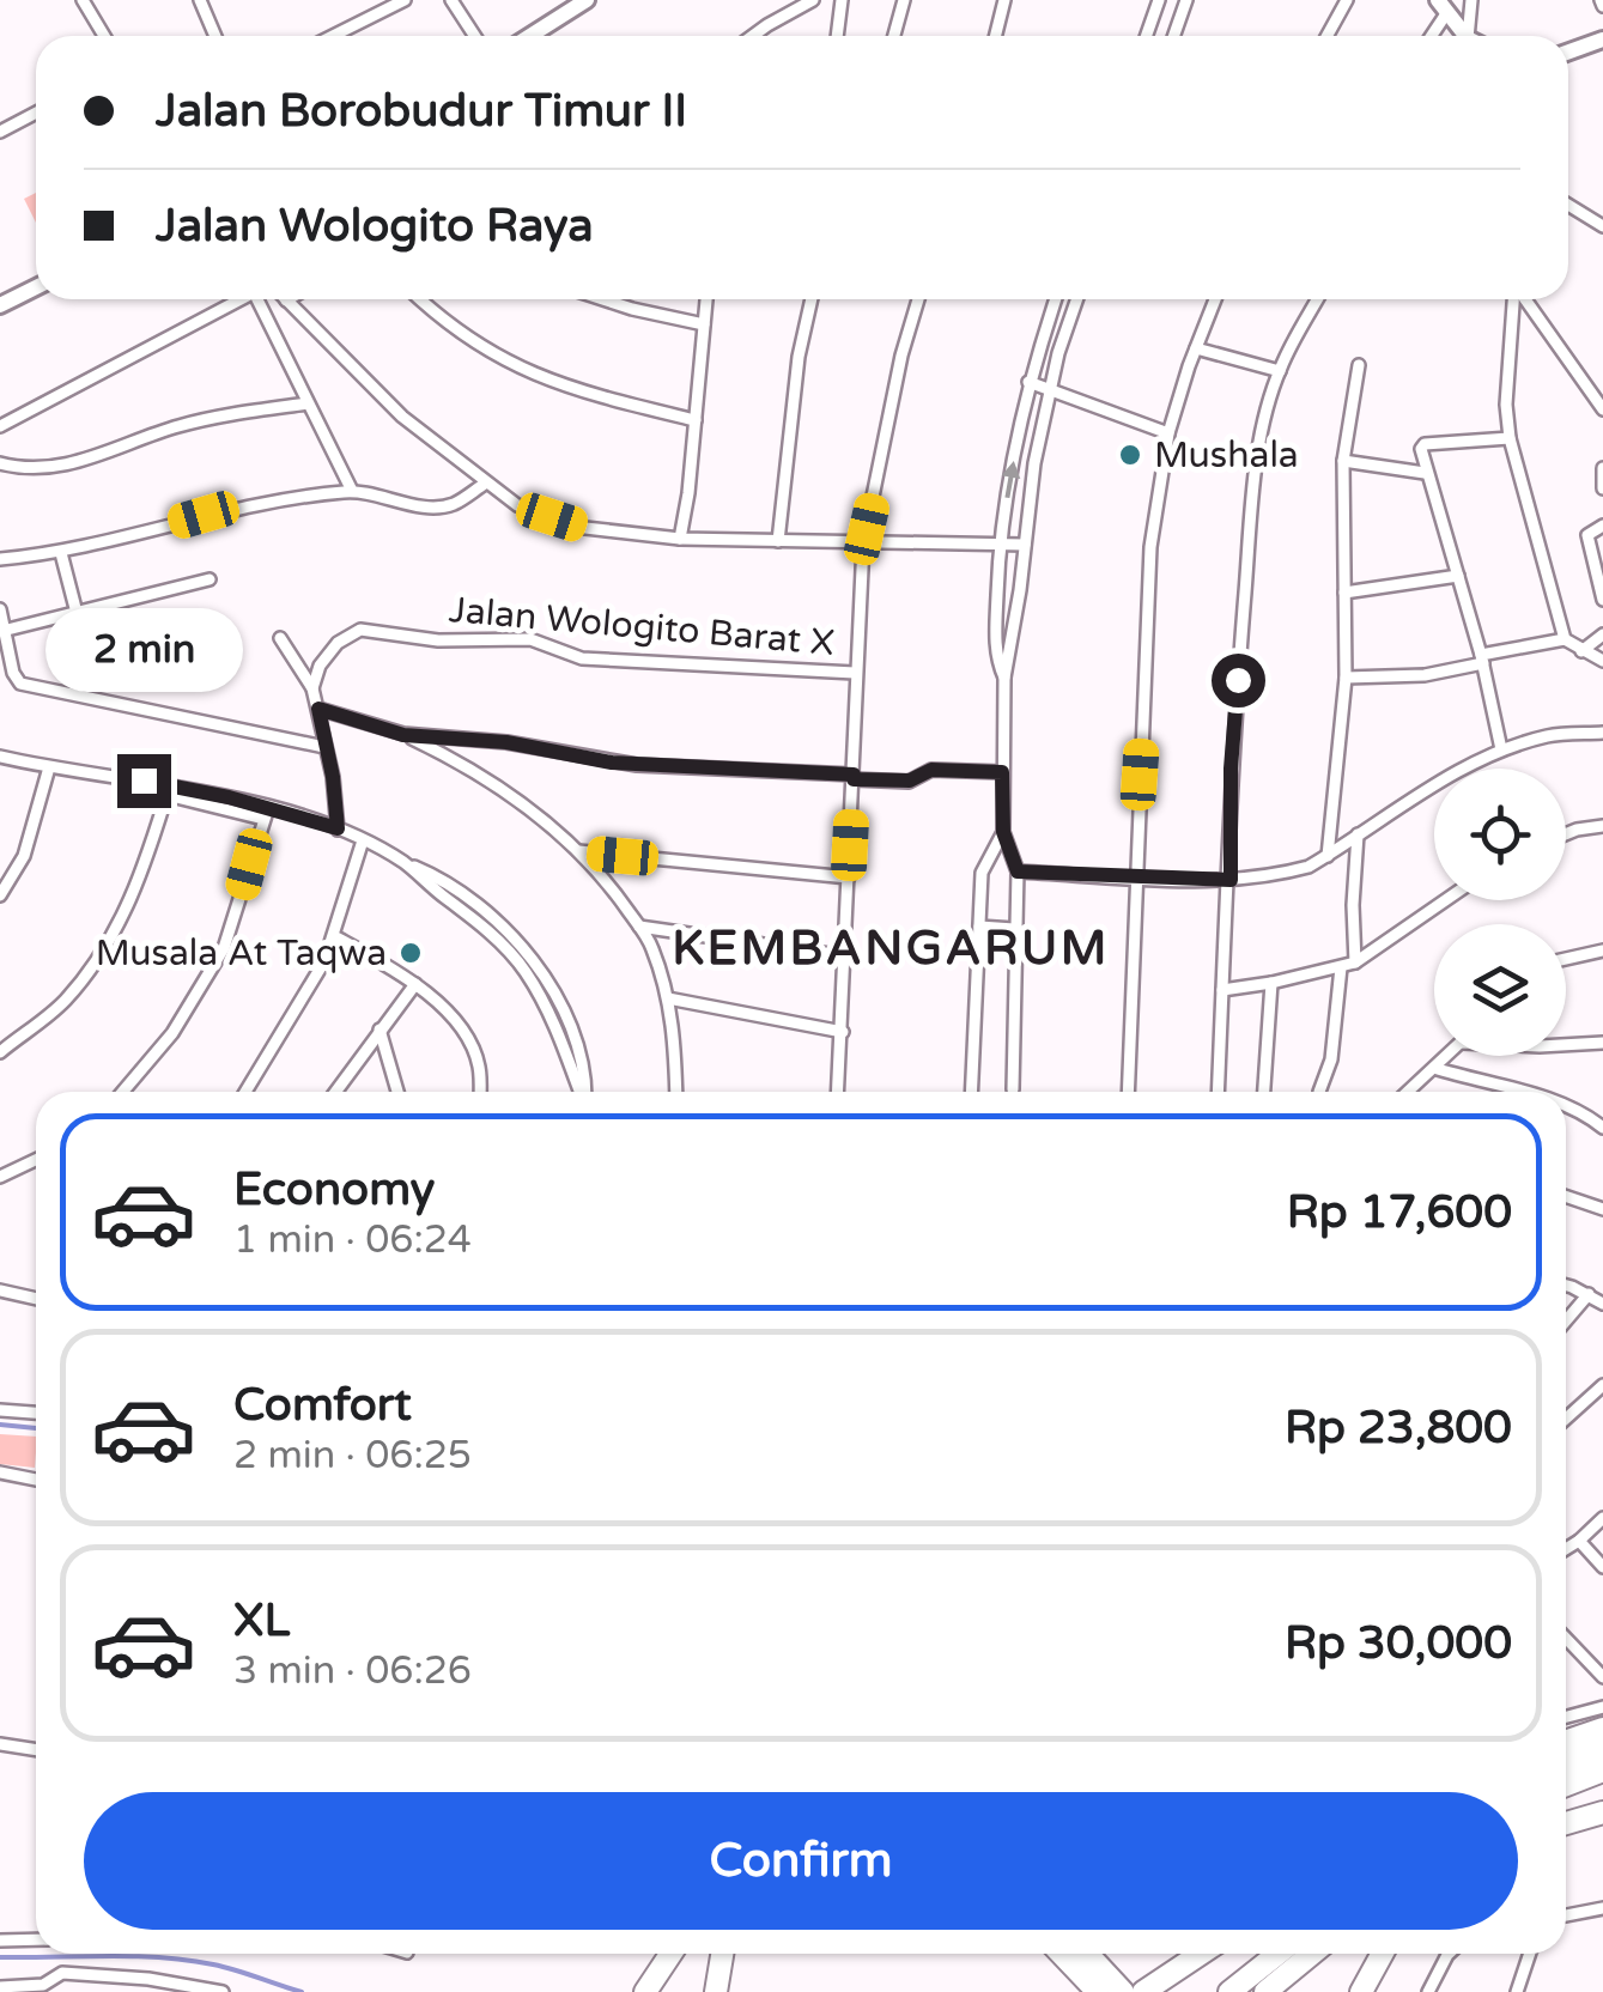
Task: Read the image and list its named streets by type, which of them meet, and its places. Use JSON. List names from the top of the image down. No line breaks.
{"streets":{"street":["Jalan Wologito Barat X"]},"districts":["KEMBANGARUM"],"places":["Mushala","Musala At Taqwa"],"page":{"banner":["Jalan Borobudur Timur II","Jalan Wologito Raya"],"bubble":"2 min","list":[{"name":"Economy","note":"1 min · 06:24","value":"Rp 17,600"},{"name":"Comfort","note":"2 min · 06:25","value":"Rp 23,800"},{"name":"XL","note":"3 min · 06:26","value":"Rp 30,000"}],"buttons":"Confirm"}}
